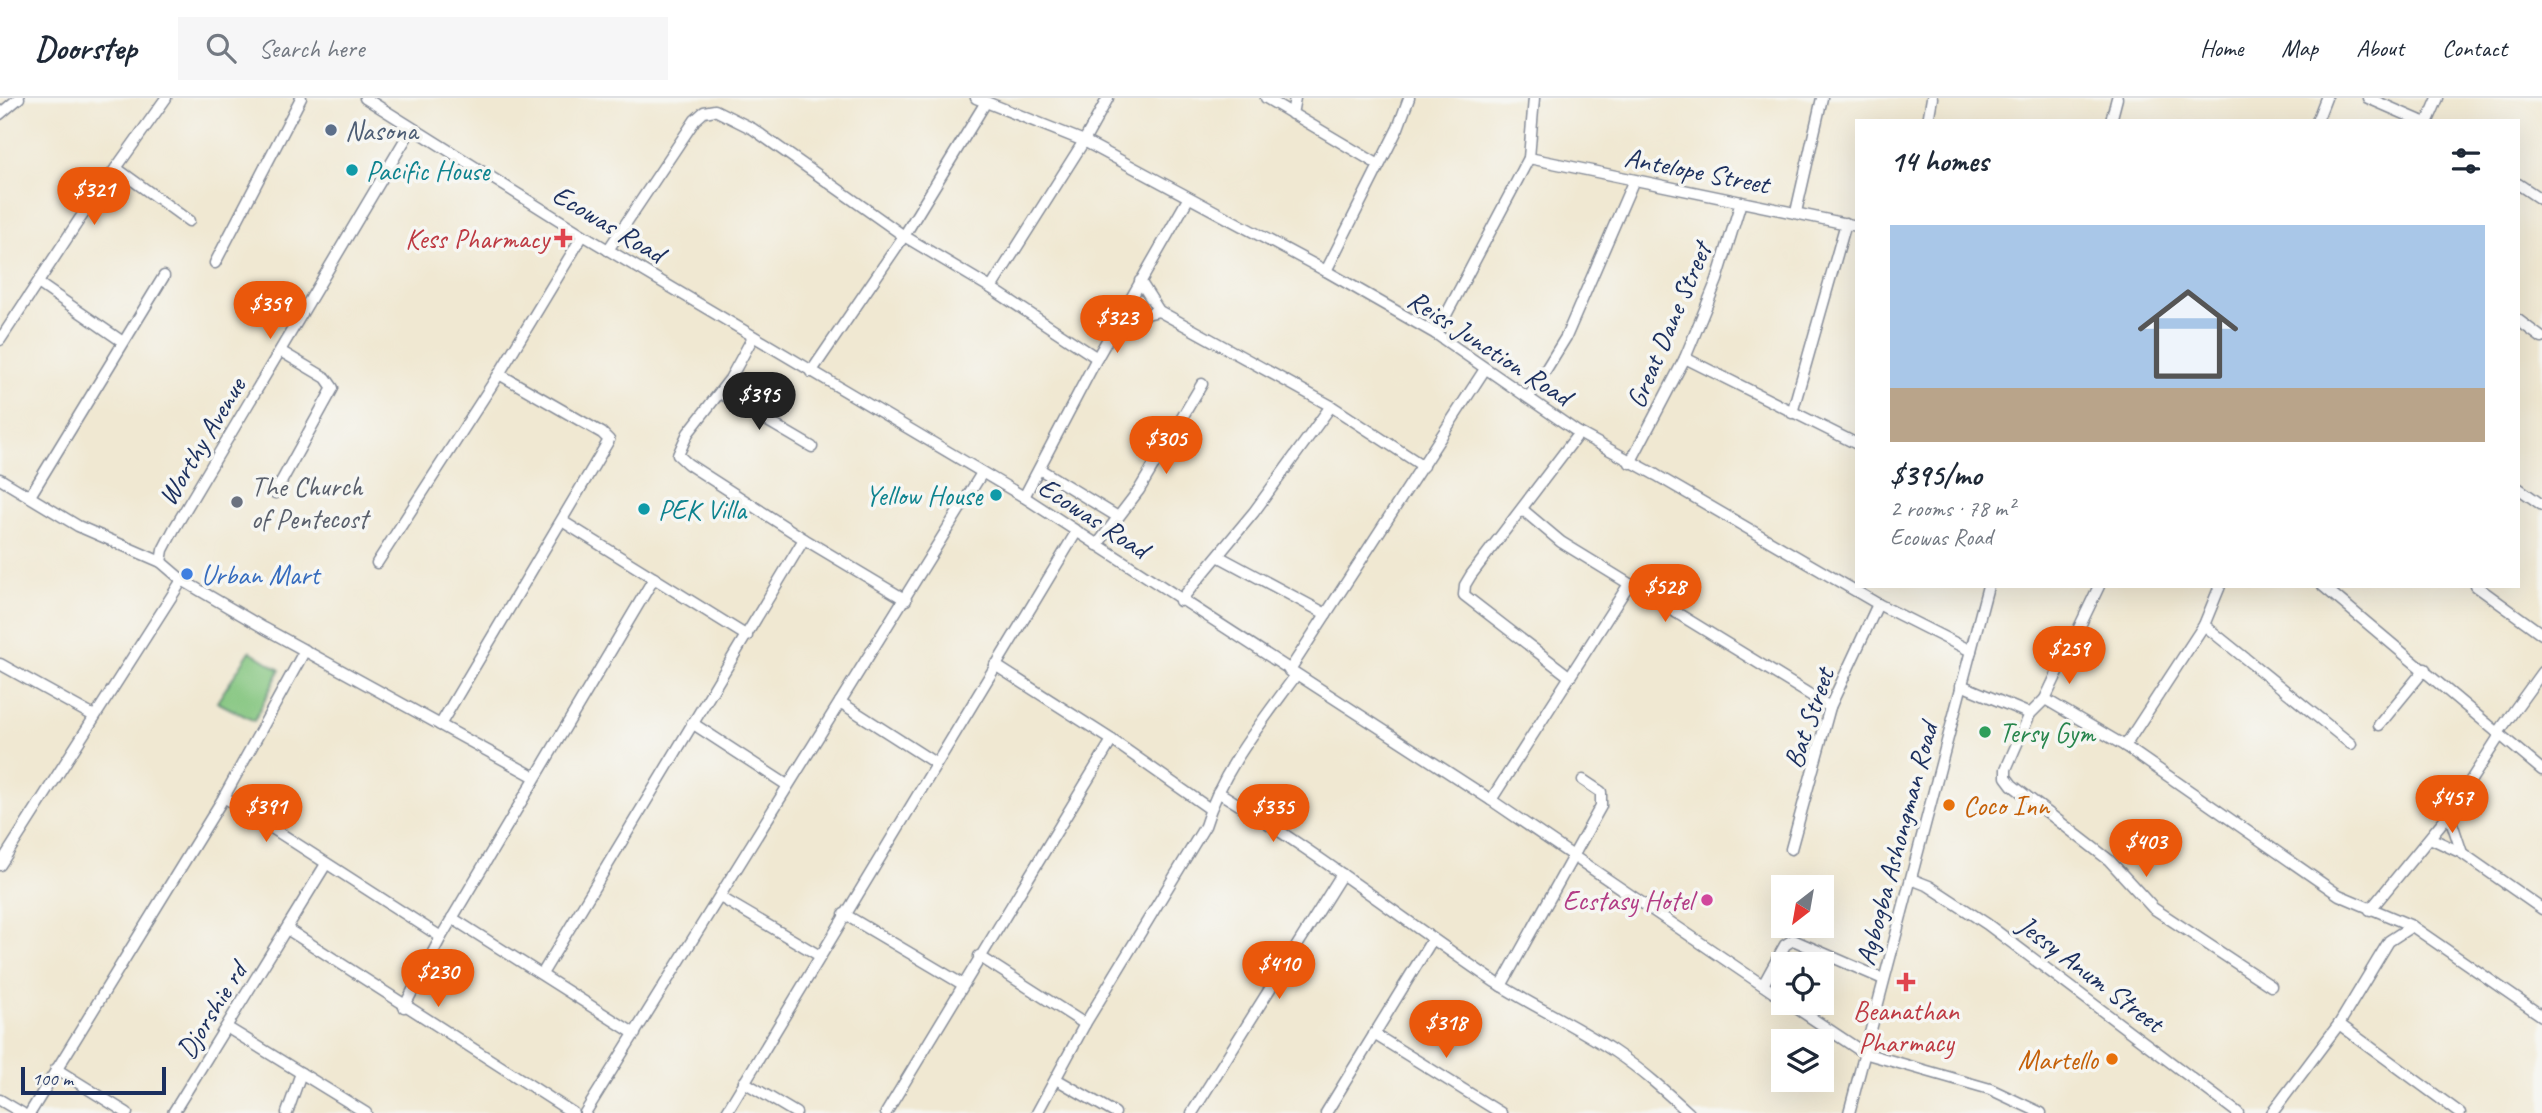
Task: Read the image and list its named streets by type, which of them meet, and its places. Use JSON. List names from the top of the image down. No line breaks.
{"streets":{"street":["Antelope Street","Ecowas Road","Great Dane Street","Reiss Junction Road","Worthy Avenue","Bat Street","Agbogba Ashongman Road","Jessy Anum Street","Djorshie rd"]},"crossings":[["Antelope Street","Great Dane Street"],["Ecowas Road","Worthy Avenue"],["Great Dane Street","Reiss Junction Road"],["Reiss Junction Road","Bat Street"],["Reiss Junction Road","Agbogba Ashongman Road"],["Agbogba Ashongman Road","Jessy Anum Street"]],"places":{"other":["Nasona","Pacific House","Yellow House","The Church of Pentecost","PEK Villa","Urban Mart","Tersy Gym","Coco Inn","Ecstasy Hotel","Martello"],"health":["Kess Pharmacy","Beanathan Pharmacy"]},"scale_bar":"100 m","north":"bottom left","page":{"header":"Doorstep","search":"Search here","nav":["Home","Map","About","Contact"],"heading":"14 homes","price":["$321","$359","$323","$395","$305","$528","$259","$457","$391","$335","$403","$410","$230","$318"],"list":[{"name":"$395/mo","note":"2 rooms · 78 m² · Ecowas Road"}],"scale":"100 m"}}
